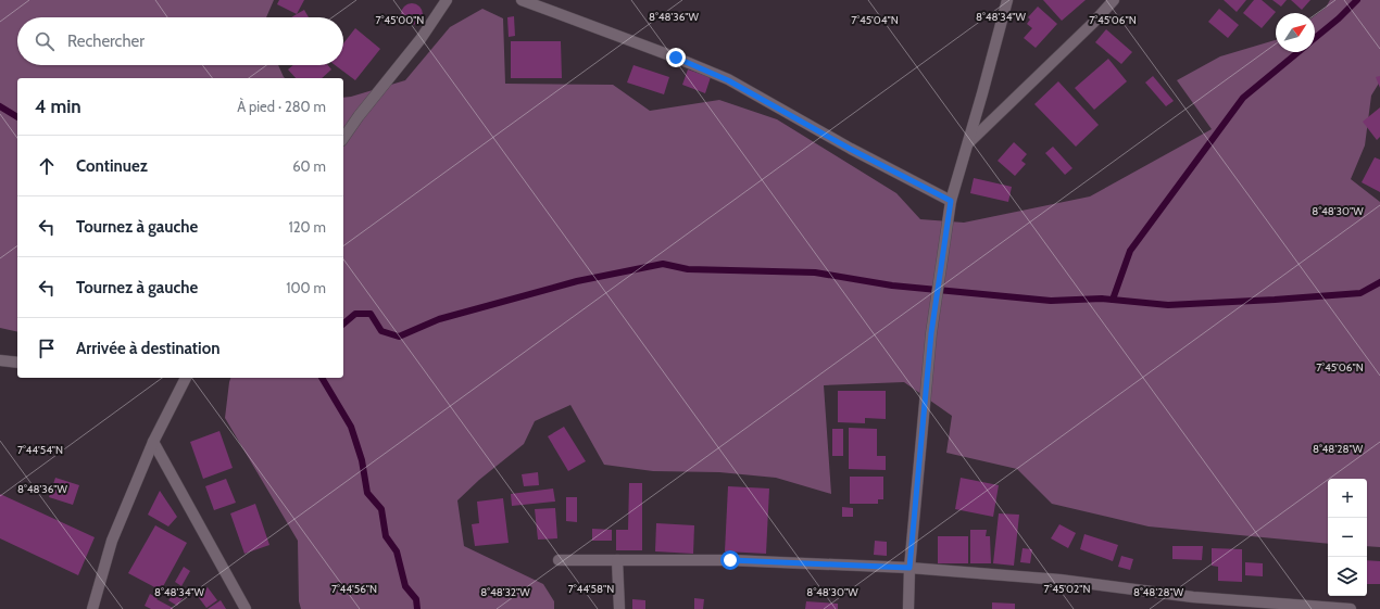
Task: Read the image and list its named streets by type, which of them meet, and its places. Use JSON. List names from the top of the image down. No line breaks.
{"north":"top right","page":{"search":"Rechercher","heading":["4 min","À pied · 280 m"],"list":[["Continuez","60 m"],["Tournez à gauche","120 m"],["Tournez à gauche","100 m"],"Arrivée à destination"],"map_buttons":["+","−"]},"coordinates":["8°48'34\"W","8°48'36\"W","7°45'00\"N","7°45'04\"N","7°45'06\"N","8°48'30\"W","8°48'28\"W","7°44'54\"N","7°44'56\"N","7°44'58\"N","7°45'02\"N","8°48'32\"W"]}
